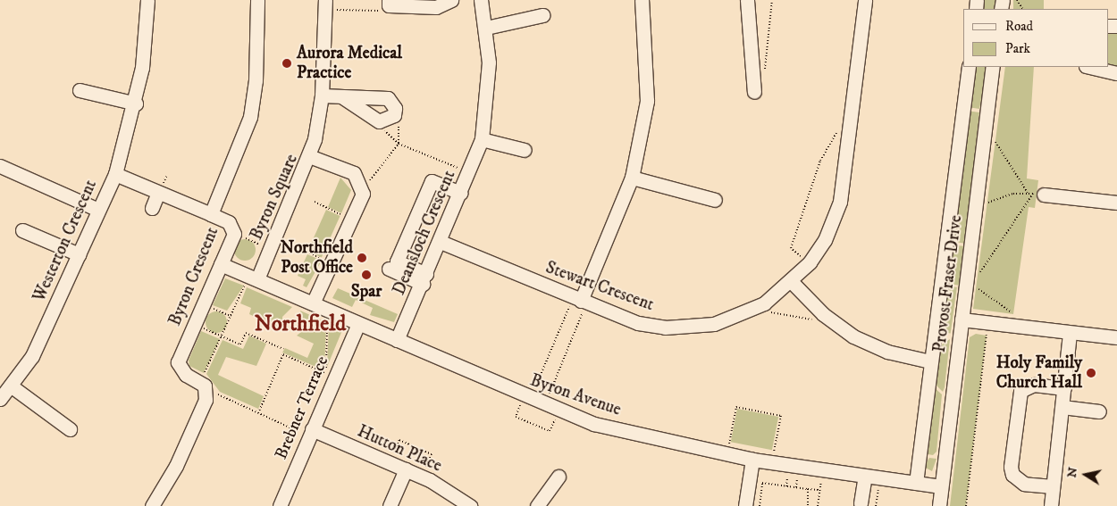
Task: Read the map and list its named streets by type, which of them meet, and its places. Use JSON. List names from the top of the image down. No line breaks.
{"streets":{"street":["Byron Square","Deansloch Crescent","Westerton Crescent","Byron Crescent","Provost Fraser Drive","Stewart Crescent","Byron Avenue","Brebner Terrace","Hutton Place"]},"crossings":[["Byron Square","Byron Avenue"],["Deansloch Crescent","Stewart Crescent"],["Deansloch Crescent","Byron Avenue"],["Byron Crescent","Byron Avenue"],["Provost Fraser Drive","Byron Avenue"],["Byron Avenue","Brebner Terrace"],["Brebner Terrace","Hutton Place"]],"districts":["Northfield"],"places":["Aurora Medical Practice","Northfield Post Office","Spar","Holy Family Church Hall"],"legend":["Road","Park"],"north":"left"}
